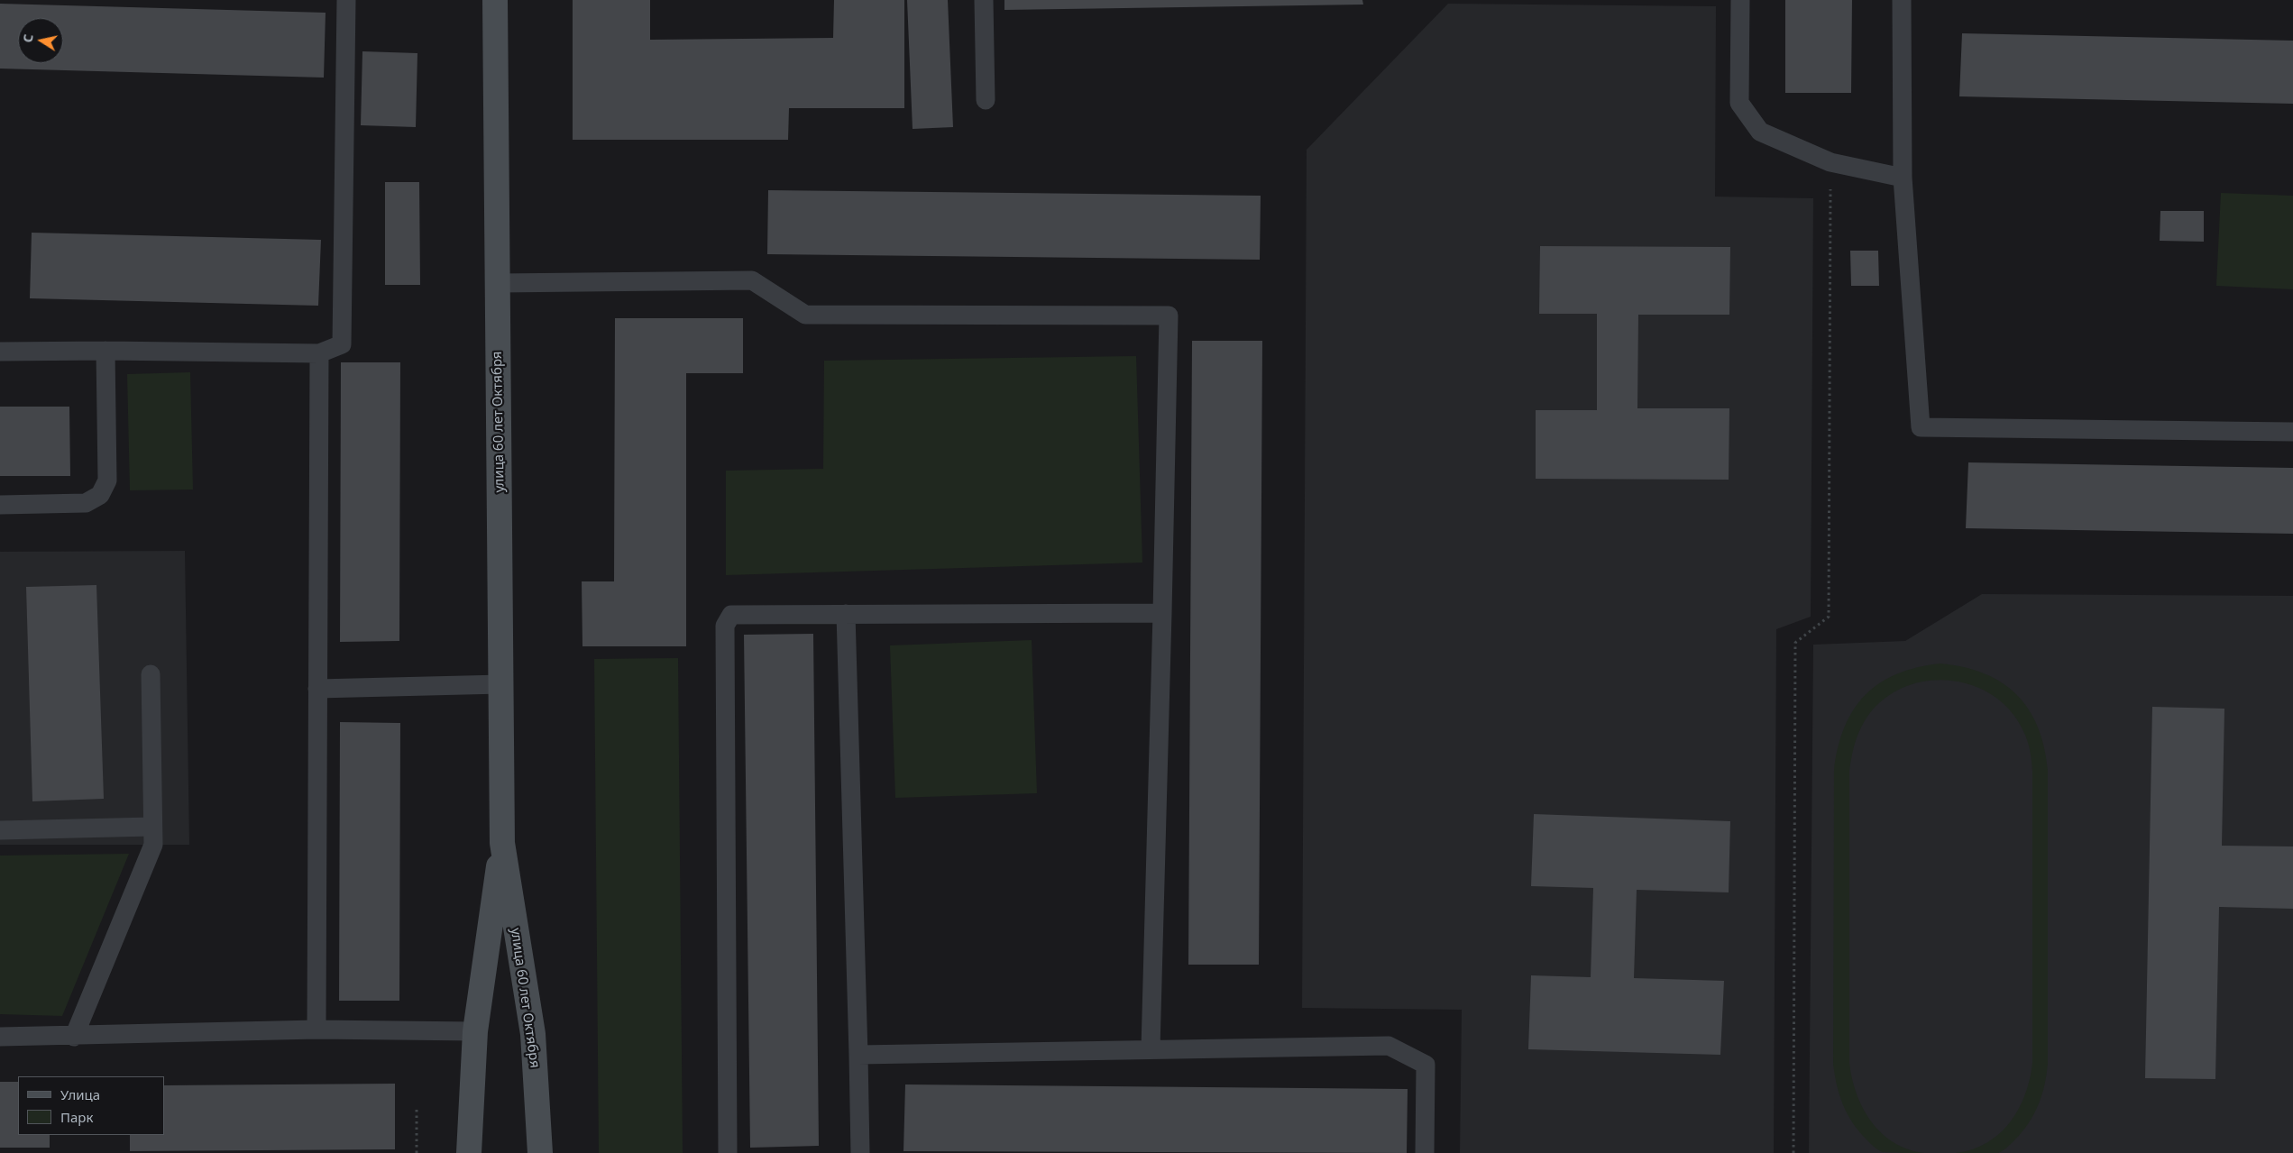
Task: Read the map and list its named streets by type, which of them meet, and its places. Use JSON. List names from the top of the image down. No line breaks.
{"streets":{"main road":["улица 60 лет Октября"]},"legend":["Улица","Парк"],"north":"left"}
